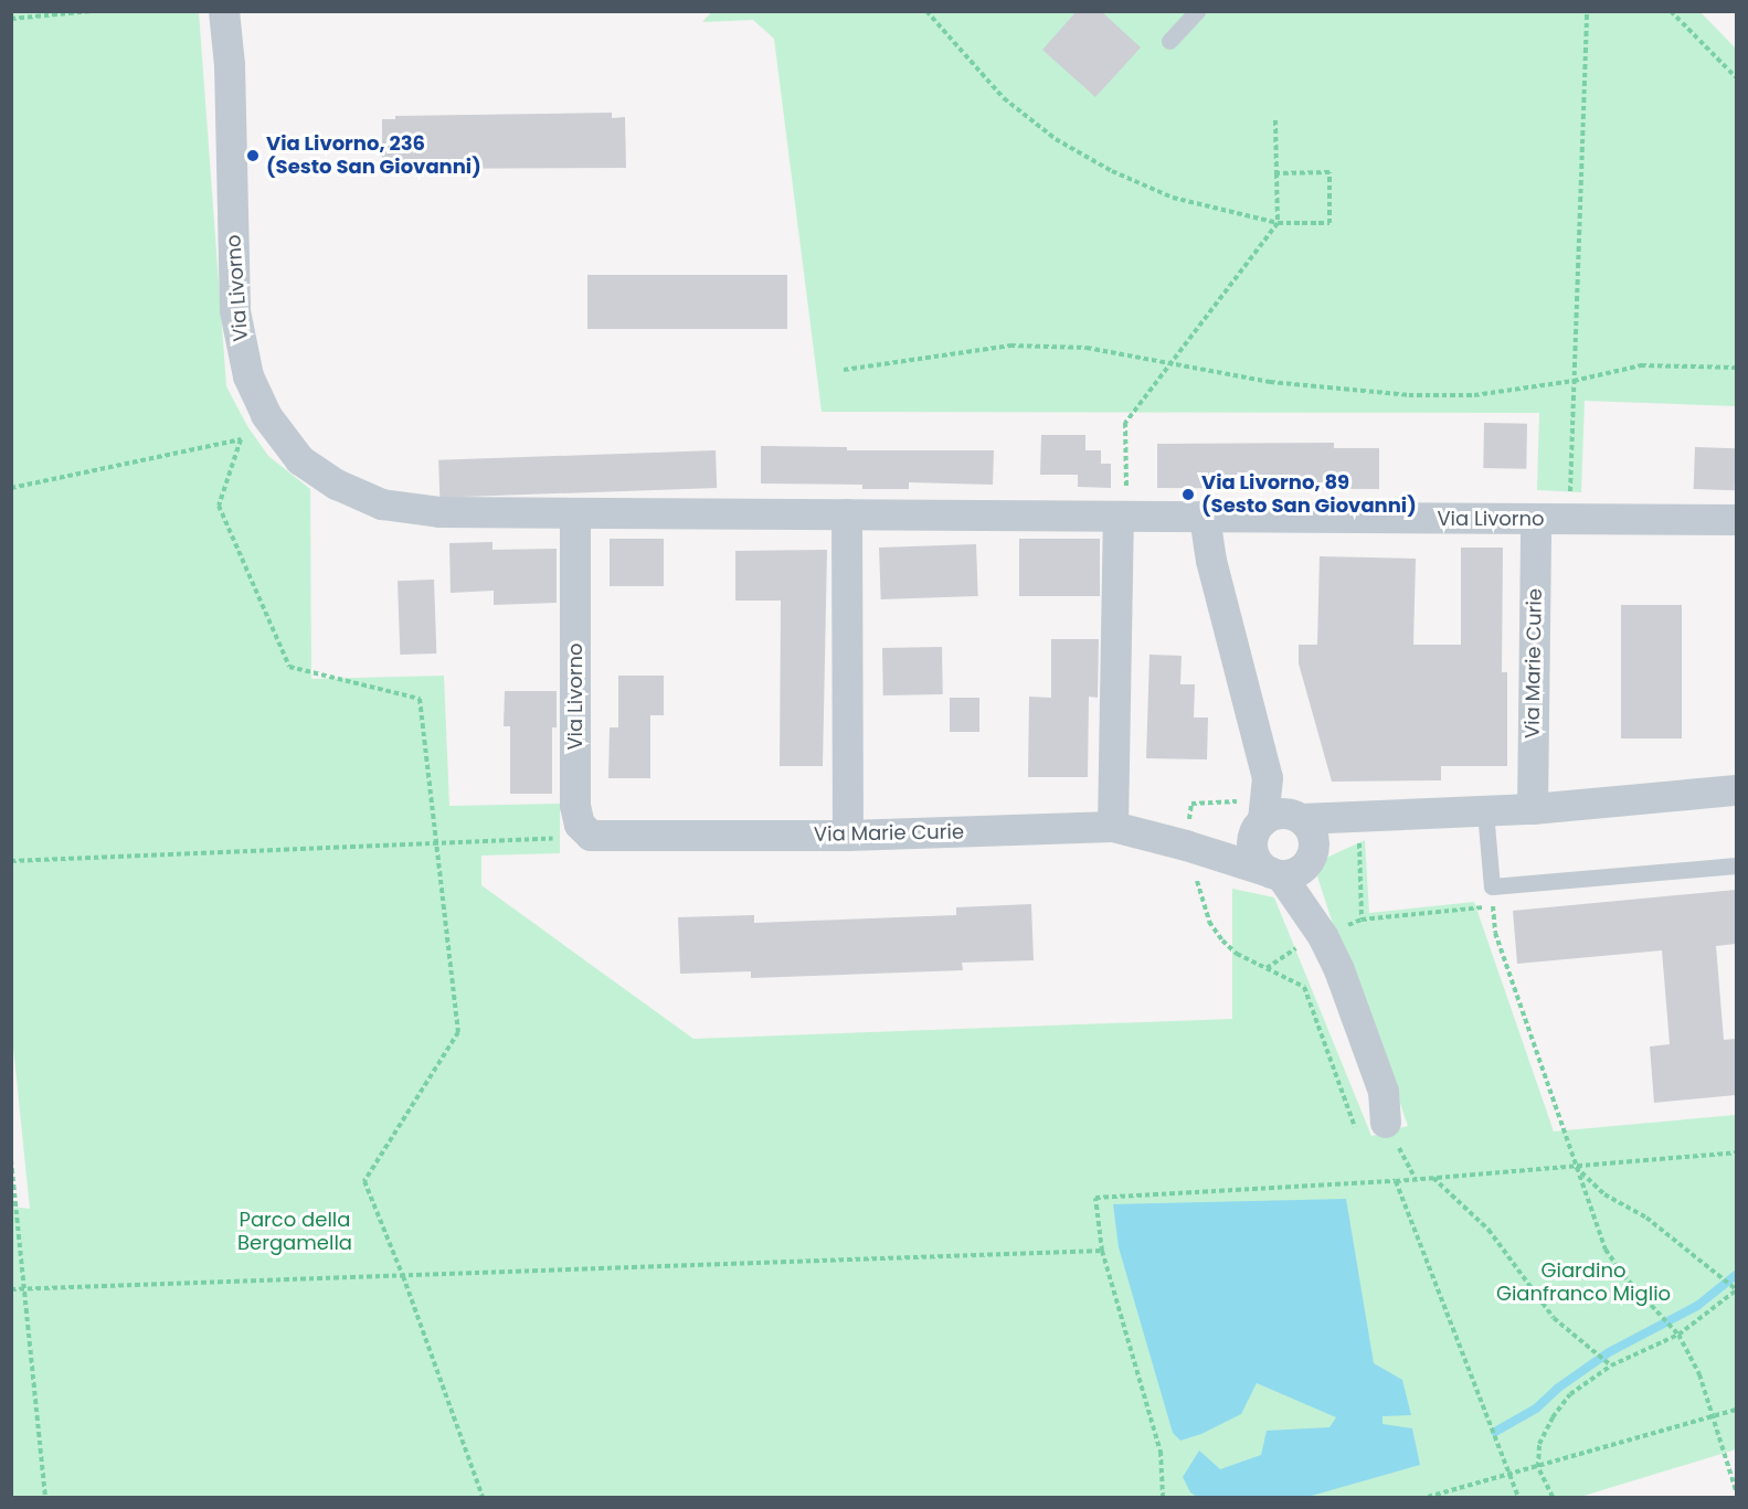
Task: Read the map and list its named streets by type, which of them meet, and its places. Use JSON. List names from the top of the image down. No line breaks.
{"streets":{"street":["Via Livorno","Via Marie Curie"]},"crossings":[["Via Livorno","Via Marie Curie"]],"parks":["Parco della Bergamella","Giardino Gianfranco Miglio"],"places":["Via Livorno, 236 (Sesto San Giovanni)","Via Livorno, 89 (Sesto San Giovanni)"]}
